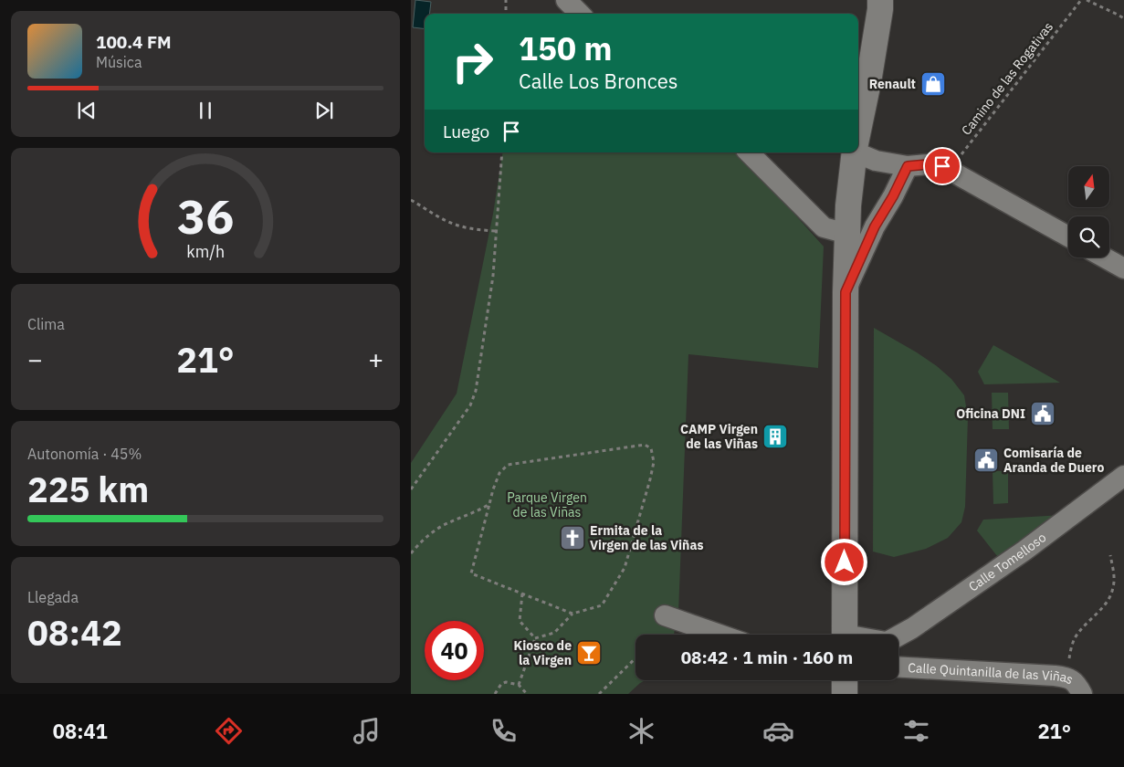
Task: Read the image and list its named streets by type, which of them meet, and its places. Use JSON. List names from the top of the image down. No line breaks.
{"streets":{"street":["Calle Tomelloso","Calle Quintanilla de las Viñas"],"path":["Camino de las Rogativas"]},"parks":["Parque Virgen de las Viñas"],"places":{"shop":["Renault"],"public building":["Oficina DNI","Comisaría de Aranda de Duero"],"building":["CAMP Virgen de las Viñas"],"church":["Ermita de la Virgen de las Viñas"],"bar":["Kiosco de la Virgen"]},"north":"top","page":{"turn":["150 m","Calle Los Bronces"],"song":["100.4 FM","Música"],"then":"Luego","tile":["Clima",["Autonomía · 45%","225 km"],["Llegada","08:42"]],"heat":["−","21°","+"],"limit":"40","trip":"08:42 · 1 min · 160 m","tabs":["08:41","21°"],"gauge":["36","km/h"]}}
